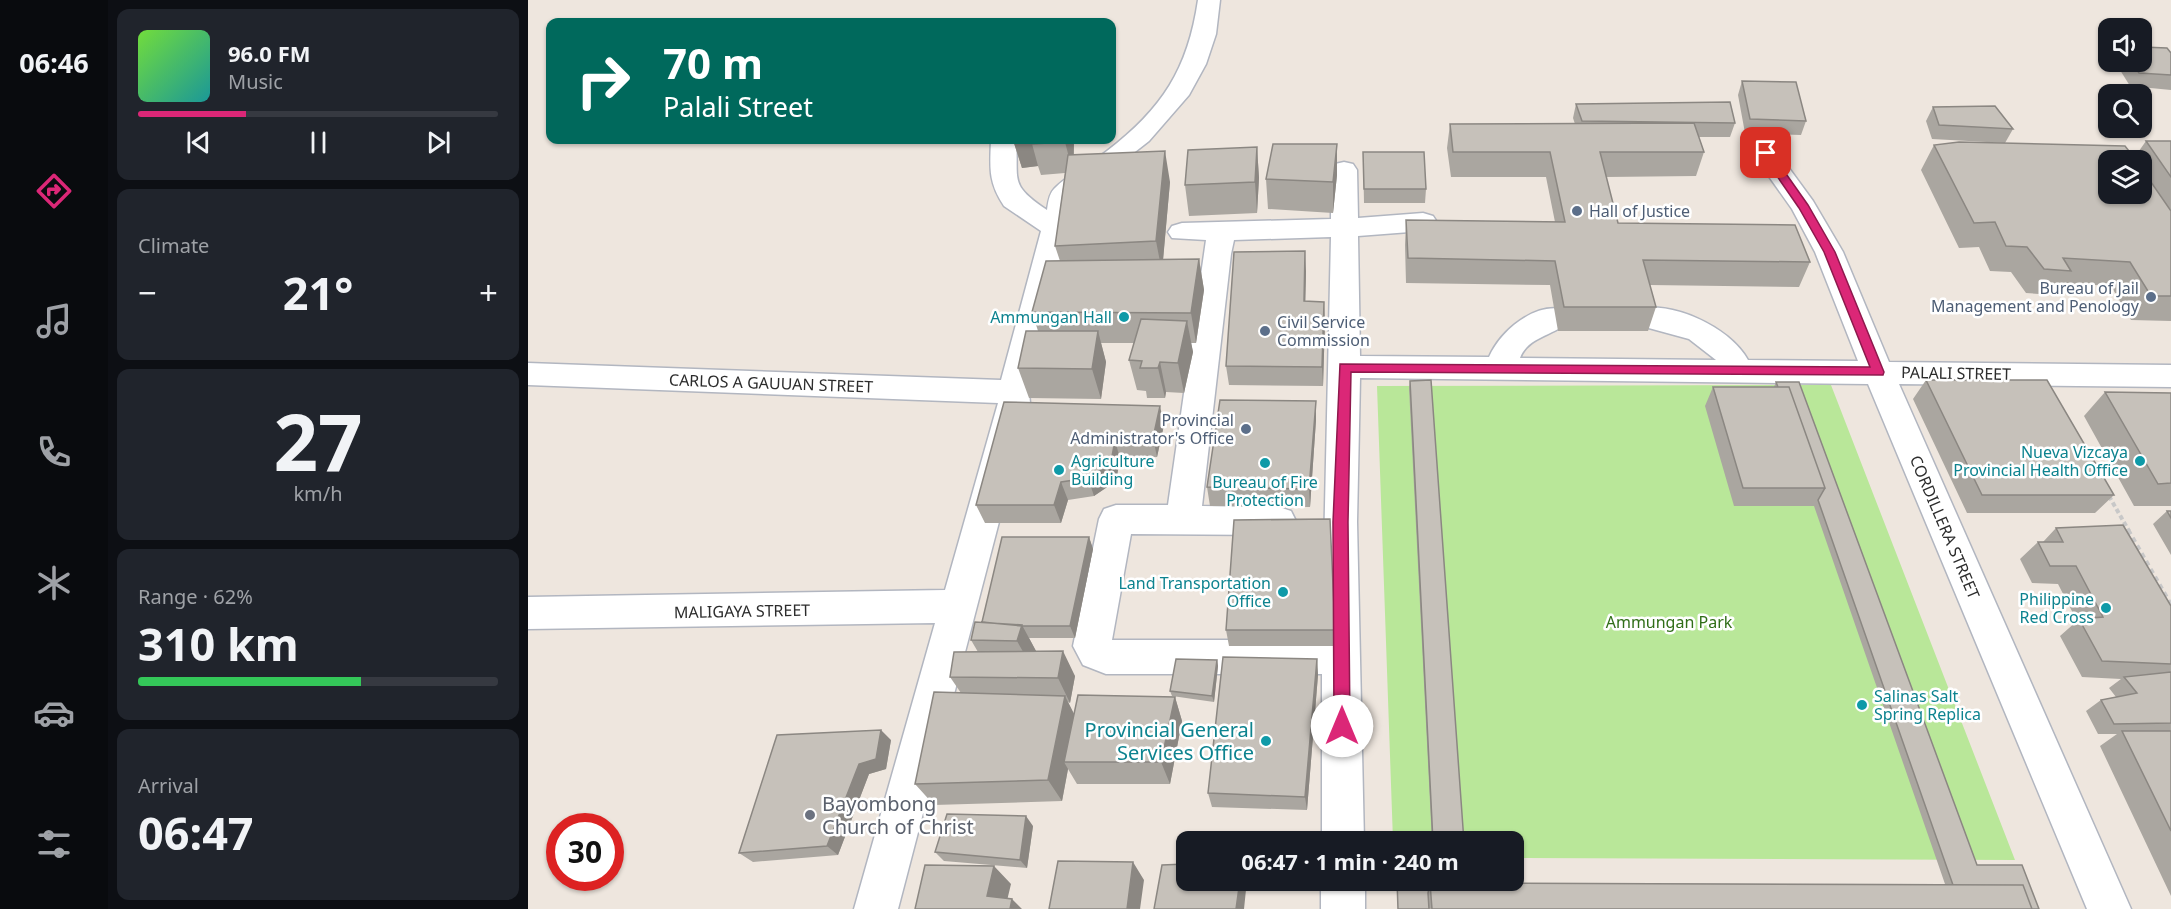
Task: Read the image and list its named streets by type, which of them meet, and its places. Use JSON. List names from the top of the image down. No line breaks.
{"streets":{"street":["PALALI STREET","CARLOS A GAUUAN STREET","CORDILLERA STREET","MALIGAYA STREET"]},"crossings":[["PALALI STREET","CORDILLERA STREET"]],"parks":["Ammungan Park"],"places":["Hall of Justice","Bureau of Jail Management and Penology","Ammungan Hall","Civil Service Commission","Provincial Administrator's Office","Nueva Vizcaya Provincial Health Office","Bureau of Fire Protection","Agriculture Building","Land Transportation Office","Philippine Red Cross","Salinas Salt Spring Replica","Provincial General Services Office","Bayombong Church of Christ"],"page":{"tabs":"06:46","turn":["70 m","Palali Street"],"song":["96.0 FM","Music"],"tile":["Climate",["27","km/h"],["Range · 62%","310 km"],["Arrival","06:47"]],"heat":["−","21°","+"],"limit":"30","trip":"06:47 · 1 min · 240 m"}}
